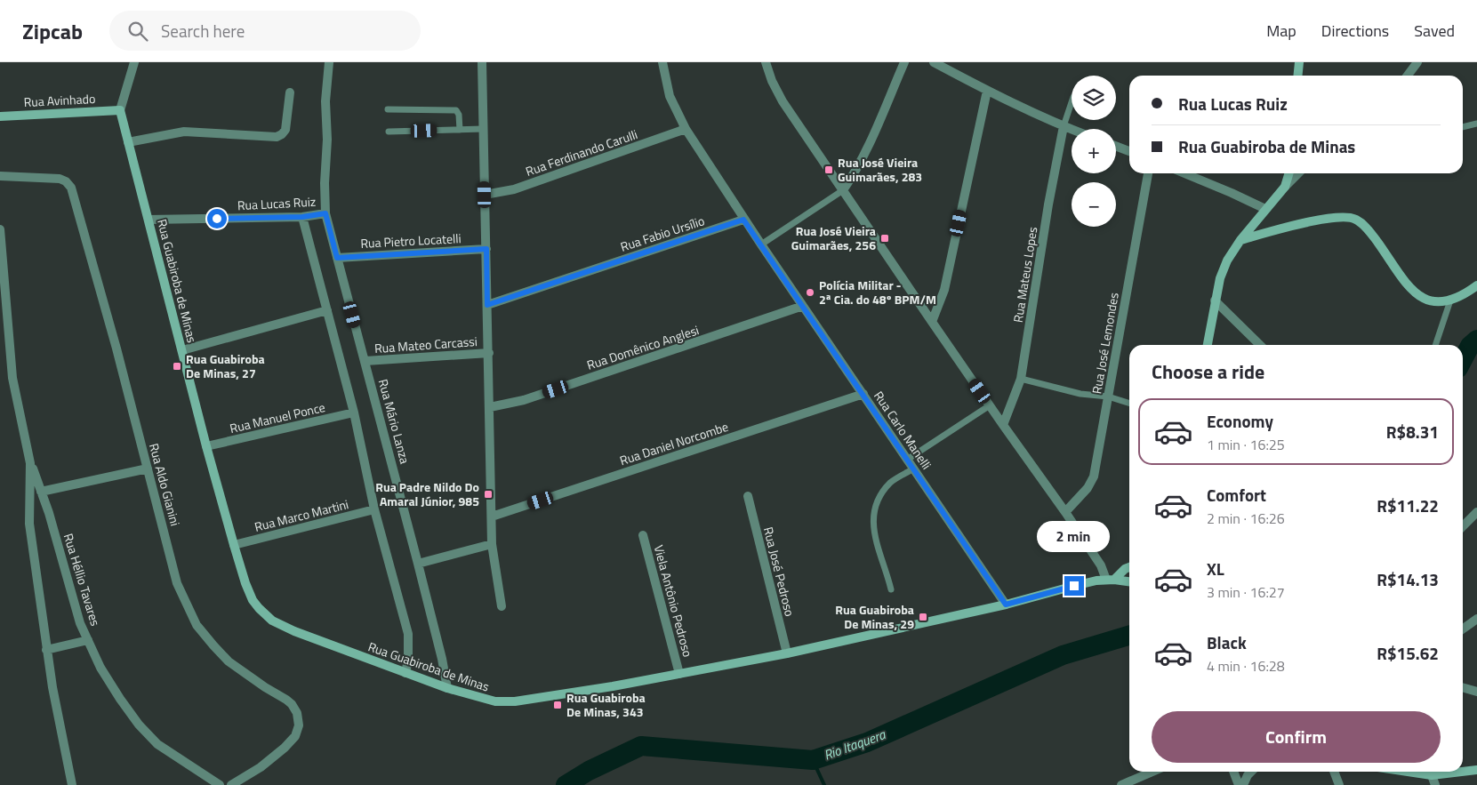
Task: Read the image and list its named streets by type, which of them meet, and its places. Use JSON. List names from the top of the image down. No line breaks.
{"streets":{"street":["Rua Avinhado","Rua Ferdinando Carulli","Rua Lucas Ruiz","Rua Fabio Ursílio","Rua Pietro Locatelli","Rua Mateus Lopes","Rua Guabiroba de Minas","Rua José Lemondes","Rua Mateo Carcassi","Rua Domênico Anglesi","Rua Manuel Ponce","Rua Mário Lanza","Rua Carlo Manelli","Rua Daniel Norcombe","Rua Aldo Gianini","Rua Marco Martini","Rua José Pedroso","Rua Héllio Tavares","Viela Antônio Pedroso"]},"crossings":[["Rua Avinhado","Rua Guabiroba de Minas"],["Rua Ferdinando Carulli","Rua Carlo Manelli"],["Rua Lucas Ruiz","Rua Guabiroba de Minas"],["Rua Lucas Ruiz","Rua Mário Lanza"],["Rua Fabio Ursílio","Rua Carlo Manelli"],["Rua Pietro Locatelli","Rua Mário Lanza"],["Rua Guabiroba de Minas","Rua Manuel Ponce"],["Rua Guabiroba de Minas","Rua Mário Lanza"],["Rua Guabiroba de Minas","Rua Carlo Manelli"],["Rua Guabiroba de Minas","Rua Marco Martini"],["Rua Guabiroba de Minas","Rua José Pedroso"],["Rua Guabiroba de Minas","Viela Antônio Pedroso"],["Rua Mateo Carcassi","Rua Mário Lanza"],["Rua Domênico Anglesi","Rua Carlo Manelli"],["Rua Carlo Manelli","Rua Daniel Norcombe"]],"water":["Rio Itaquera"],"places":{"transit":["Rua José Vieira Guimarães, 283","Rua José Vieira Guimarães, 256","Rua Guabiroba De Minas, 27","Rua Padre Nildo Do Amaral Júnior, 985","Rua Guabiroba De Minas, 29","Rua Guabiroba De Minas, 343"],"other":["Polícia Militar - 2ª Cia. do 48º BPM/M"]},"page":{"header":"Zipcab","search":"Search here","nav":["Map","Directions","Saved"],"map_buttons":["+","−"],"banner":["Rua Lucas Ruiz","Rua Guabiroba de Minas"],"heading":"Choose a ride","list":[{"name":"Economy","note":"1 min · 16:25","value":"R$8.31"},{"name":"Comfort","note":"2 min · 16:26","value":"R$11.22"},{"name":"XL","note":"3 min · 16:27","value":"R$14.13"},{"name":"Black","note":"4 min · 16:28","value":"R$15.62"}],"bubble":"2 min","buttons":"Confirm"}}
